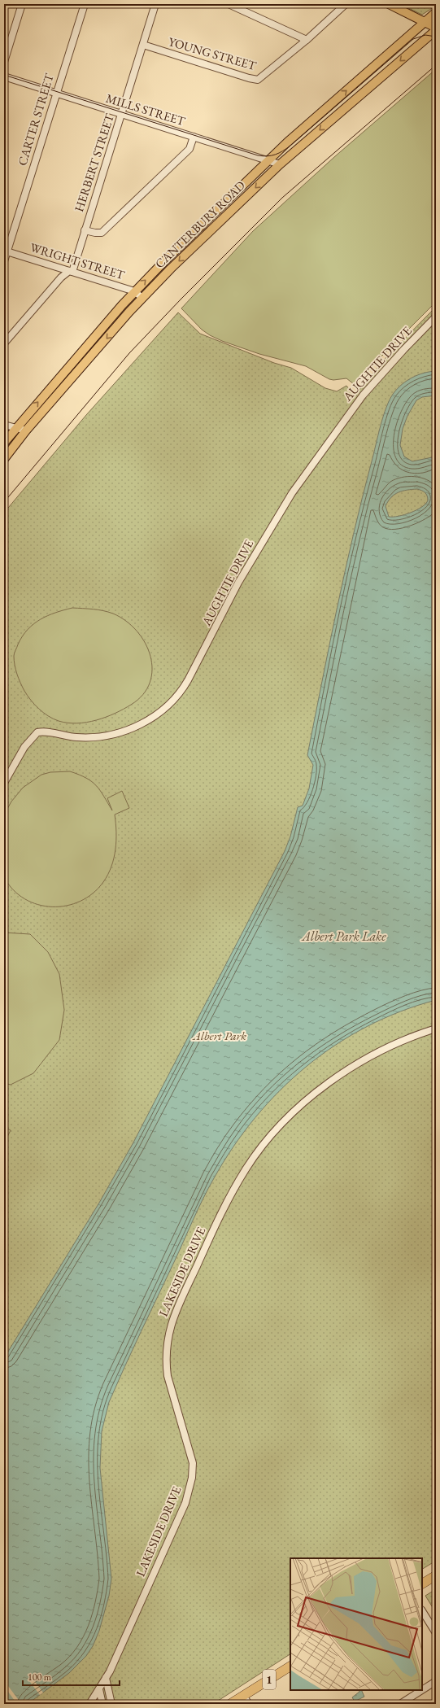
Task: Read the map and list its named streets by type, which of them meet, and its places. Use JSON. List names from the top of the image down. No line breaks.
{"streets":{"highway":["1"],"main road":["CANTERBURY ROAD"],"street":["YOUNG STREET","MILLS STREET","CARTER STREET","HERBERT STREET","WRIGHT STREET","AUGHTIE DRIVE","LAKESIDE DRIVE"]},"crossings":[["YOUNG STREET","HERBERT STREET"],["MILLS STREET","CARTER STREET"],["MILLS STREET","HERBERT STREET"],["MILLS STREET","CANTERBURY ROAD"],["CARTER STREET","WRIGHT STREET"],["HERBERT STREET","WRIGHT STREET"],["CANTERBURY ROAD","WRIGHT STREET"]],"water":["Albert Park Lake"],"parks":["Albert Park"],"scale_bar":"100 m"}
